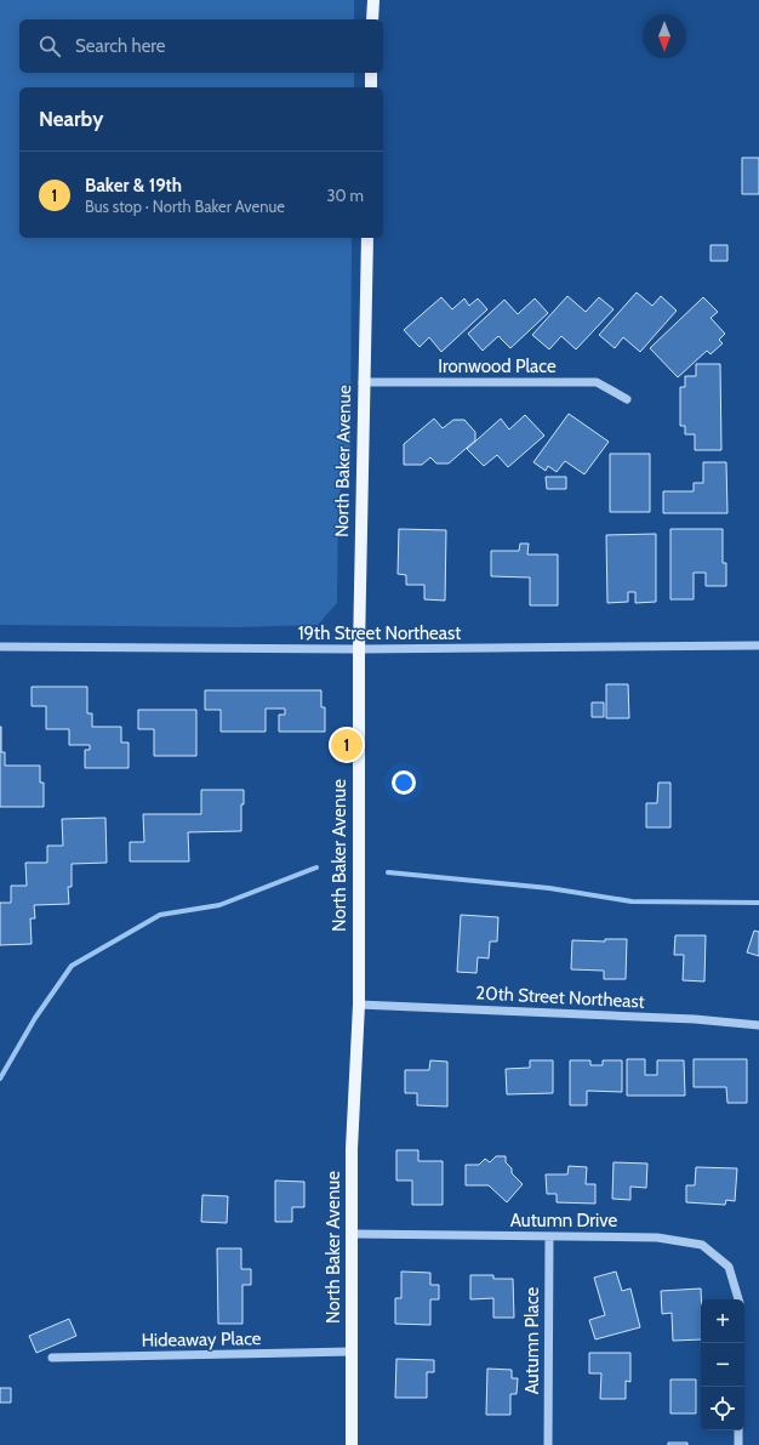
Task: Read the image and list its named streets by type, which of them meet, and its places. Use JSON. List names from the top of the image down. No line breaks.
{"streets":{"main road":["North Baker Avenue"],"street":["Ironwood Place","19th Street Northeast","20th Street Northeast","Autumn Drive","Hideaway Place","Autumn Place"]},"crossings":[["Ironwood Place","North Baker Avenue"],["North Baker Avenue","19th Street Northeast"],["North Baker Avenue","20th Street Northeast"],["North Baker Avenue","Autumn Drive"],["North Baker Avenue","Hideaway Place"],["Autumn Drive","Autumn Place"]],"north":"bottom","page":{"search":"Search here","heading":"Nearby","list":[{"mark":"1","name":"Baker & 19th","note":"Bus stop · North Baker Avenue","value":"30 m"}],"pins":"1","map_buttons":["+","−"]}}
